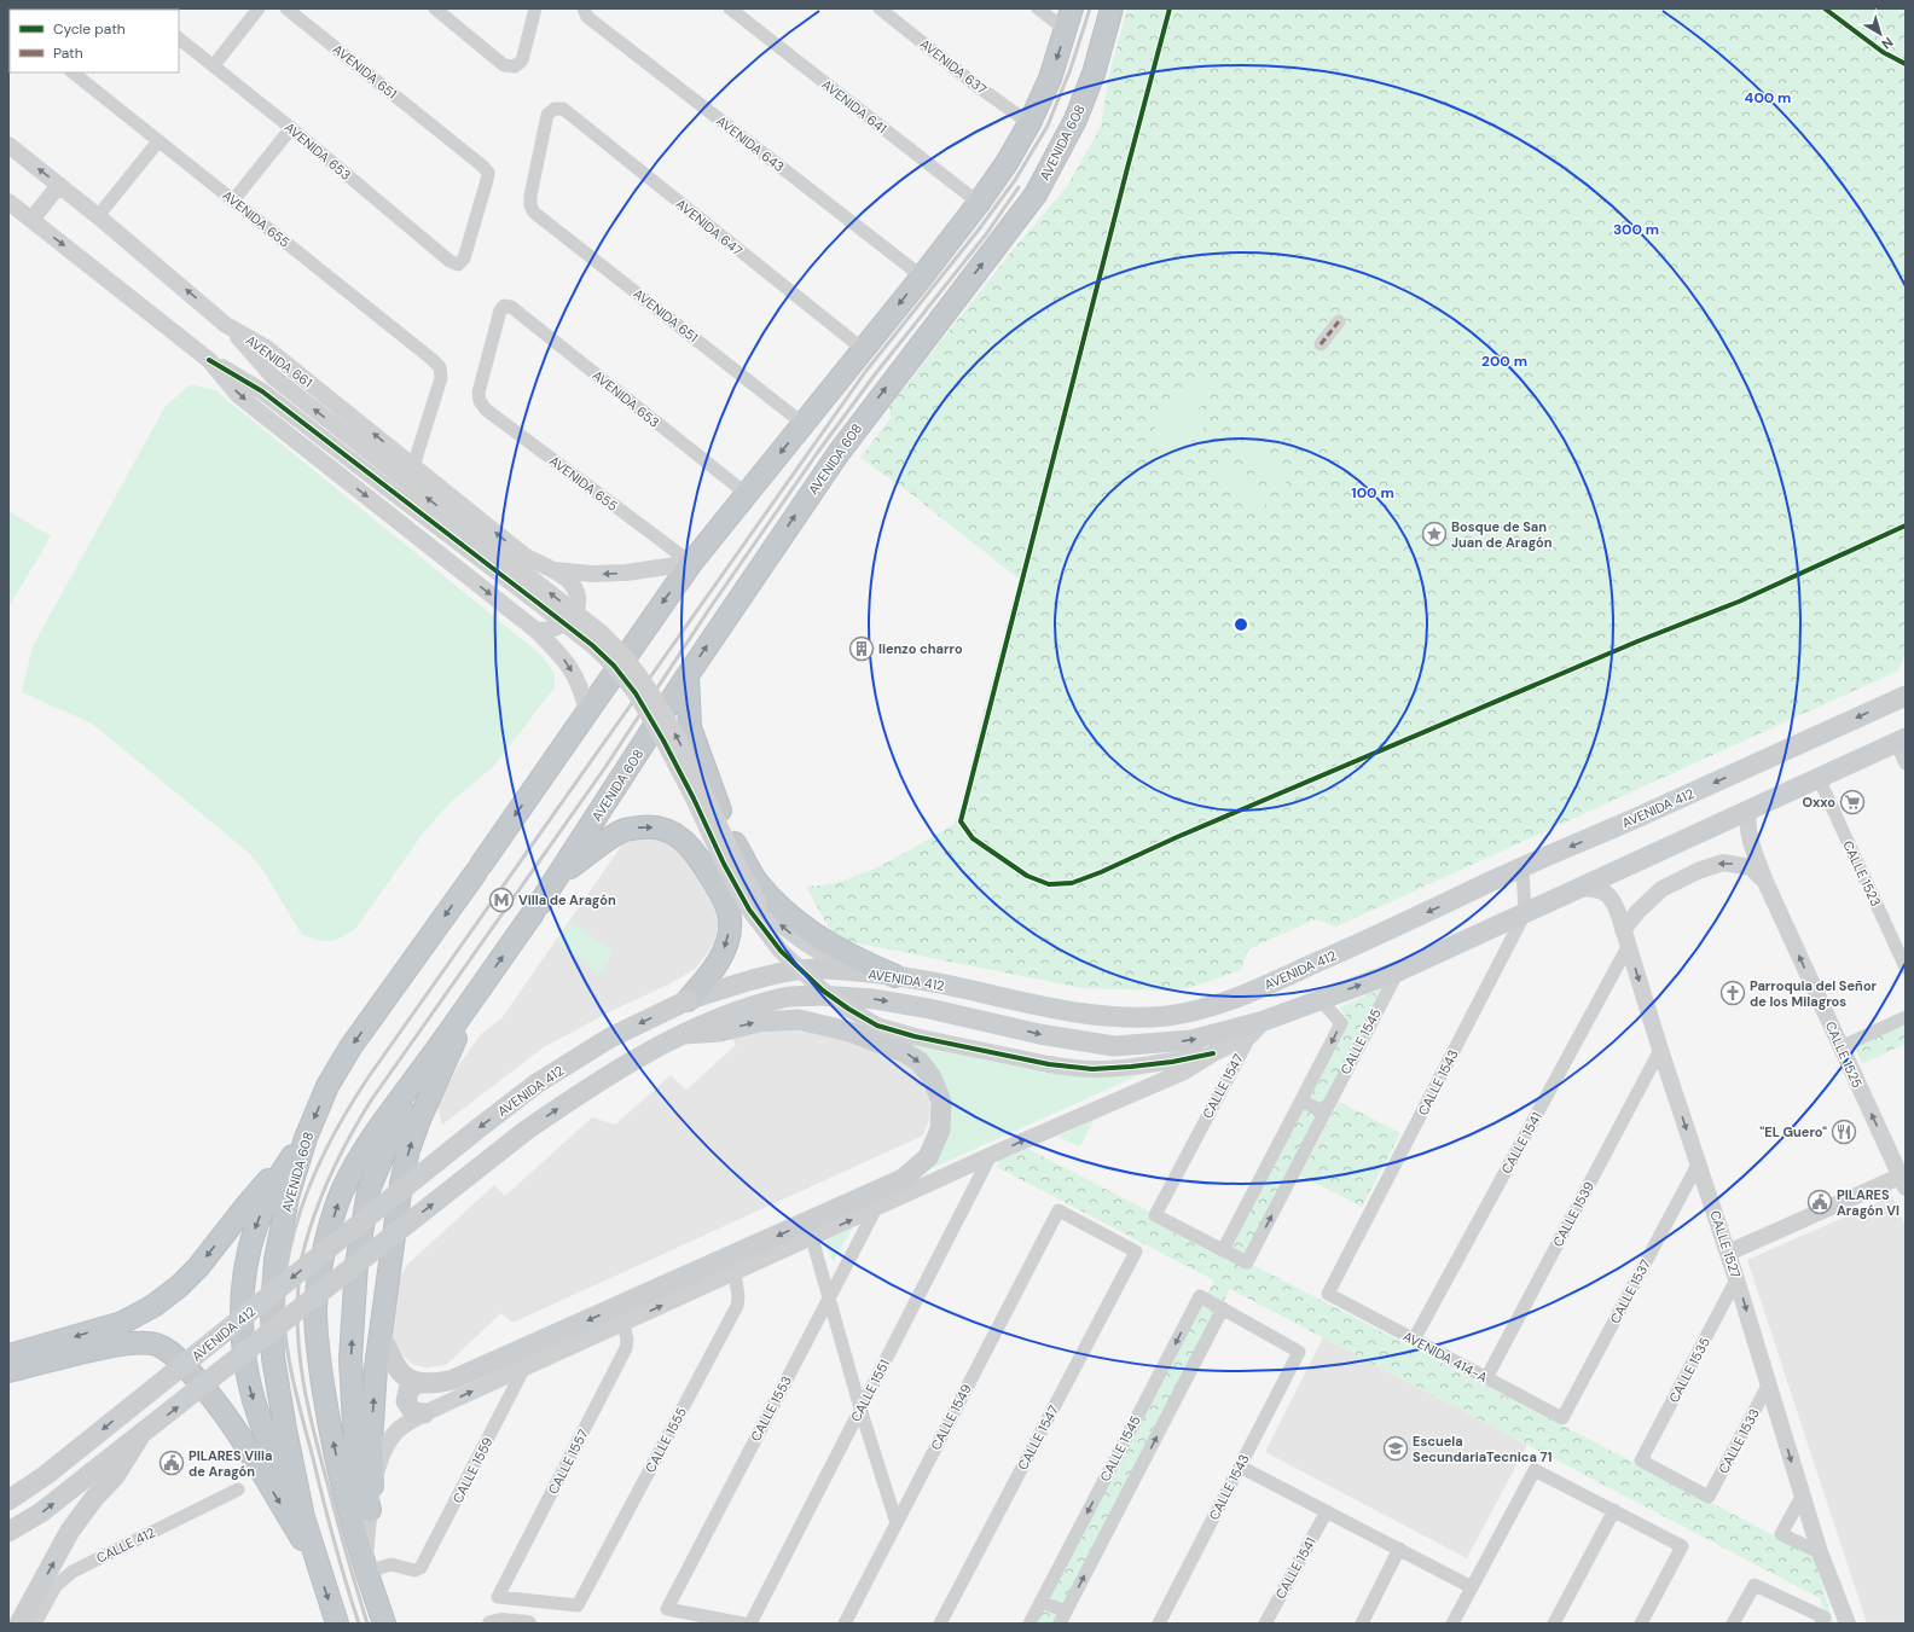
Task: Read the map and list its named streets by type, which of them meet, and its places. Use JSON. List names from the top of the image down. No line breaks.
{"streets":{"highway":["AVENIDA 608"],"main road":["AVENIDA 412"],"street":["AVENIDA 637","AVENIDA 651","AVENIDA 641","AVENIDA 643","AVENIDA 653","AVENIDA 655","AVENIDA 647","AVENIDA 661","CALLE 1523","CALLE 1545","CALLE 1525","CALLE 1543","CALLE 1547","CALLE 1541","CALLE 1539","CALLE 1527","CALLE 1537","AVENIDA 414-A","CALLE 1535","CALLE 1551","CALLE 1553","CALLE 1549","CALLE 1555","CALLE 1533","CALLE 1557","CALLE 1559","CALLE 412"]},"crossings":[["AVENIDA 637","AVENIDA 608"],["AVENIDA 651","AVENIDA 608"],["AVENIDA 651","AVENIDA 653"],["AVENIDA 651","AVENIDA 647"],["AVENIDA 641","AVENIDA 608"],["AVENIDA 608","AVENIDA 643"],["AVENIDA 608","AVENIDA 653"],["AVENIDA 608","AVENIDA 655"],["AVENIDA 608","AVENIDA 647"],["AVENIDA 608","AVENIDA 412"],["AVENIDA 608","CALLE 1559"],["AVENIDA 653","AVENIDA 655"],["AVENIDA 655","AVENIDA 661"],["AVENIDA 412","CALLE 1523"],["AVENIDA 412","CALLE 1545"],["AVENIDA 412","CALLE 1525"],["AVENIDA 412","CALLE 1543"],["AVENIDA 412","CALLE 1547"],["AVENIDA 412","CALLE 1527"],["AVENIDA 412","CALLE 1551"],["AVENIDA 412","CALLE 1553"],["AVENIDA 412","CALLE 1555"],["AVENIDA 412","CALLE 1557"],["AVENIDA 412","CALLE 1559"],["CALLE 1545","CALLE 1543"],["CALLE 1545","CALLE 1547"],["CALLE 1543","AVENIDA 414-A"],["CALLE 1547","CALLE 1549"],["CALLE 1541","CALLE 1527"],["CALLE 1541","AVENIDA 414-A"],["CALLE 1539","CALLE 1527"],["CALLE 1539","AVENIDA 414-A"],["CALLE 1527","CALLE 1537"],["CALLE 1527","CALLE 1535"],["CALLE 1527","CALLE 1533"],["CALLE 1537","AVENIDA 414-A"],["CALLE 1535","CALLE 1533"],["CALLE 1555","CALLE 1557"]],"one_way":["CALLE 1525","CALLE 1527"],"places":{"place":["Bosque de San Juan de Aragón"],"building":["lienzo charro"],"supermarket":["Oxxo"],"metro station":["Villa de Aragón"],"church":["Parroquia del Señor de los Milagros"],"restaurant":["\"EL Guero\""],"public building":["PILARES Aragón VI","PILARES Villa de Aragón"],"school or university":["Escuela SecundariaTecnica 71"]},"legend":["Cycle path","Path"],"north":"bottom right","rings":["400 m","300 m","200 m","100 m"]}
